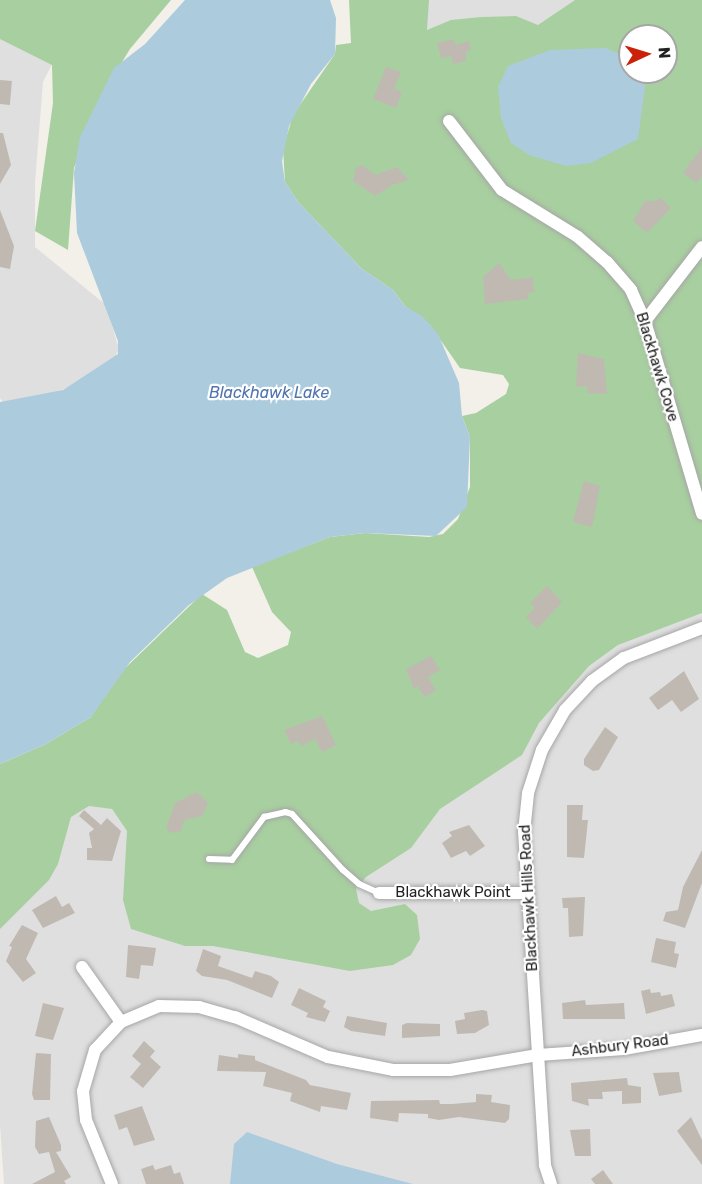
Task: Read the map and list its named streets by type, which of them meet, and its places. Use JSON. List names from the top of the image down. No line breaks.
{"streets":{"street":["Blackhawk Cove","Blackhawk Point","Blackhawk Hills Road","Ashbury Road"]},"crossings":[["Blackhawk Point","Blackhawk Hills Road"],["Blackhawk Hills Road","Ashbury Road"]],"water":["Blackhawk Lake"],"north":"right"}
